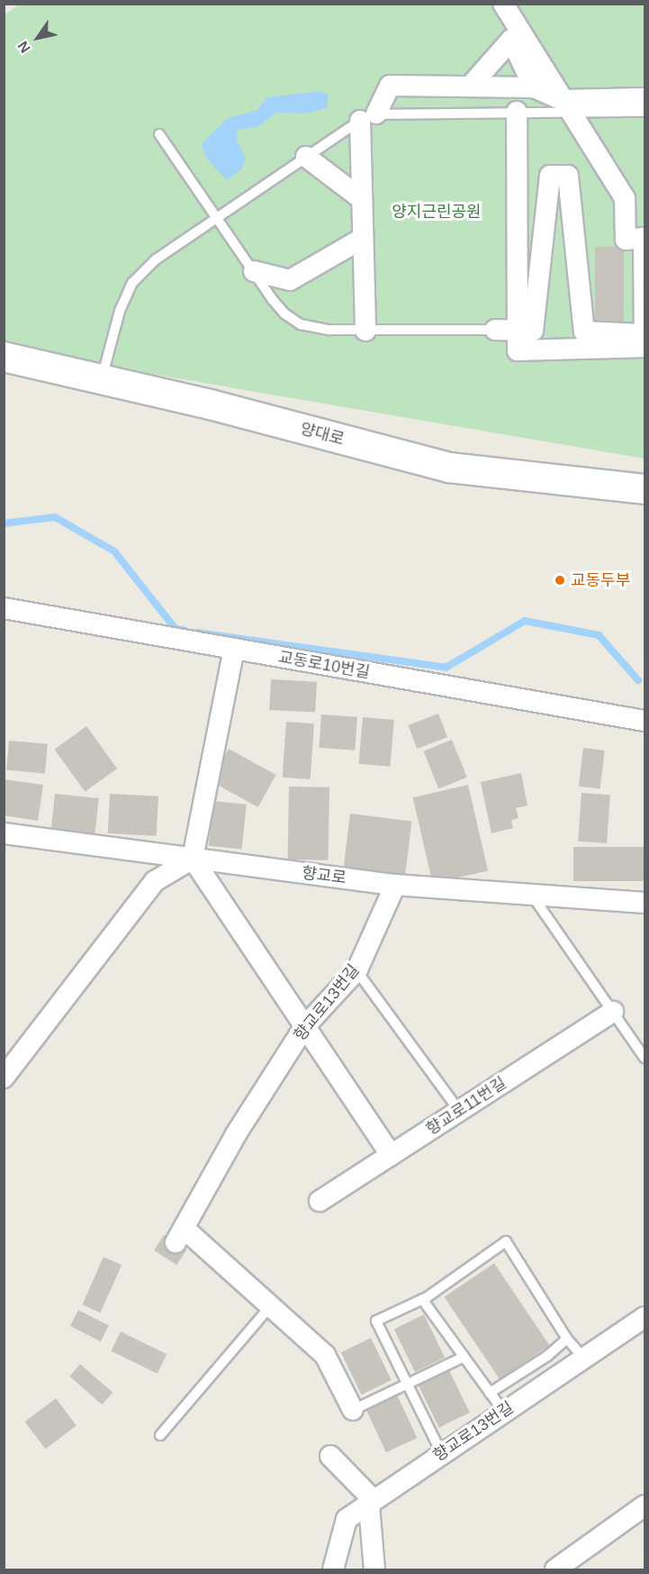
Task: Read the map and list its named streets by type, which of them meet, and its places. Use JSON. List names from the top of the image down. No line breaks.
{"streets":{"street":["양대로","교동로10번길","향교로","향교로13번길","향교로11번길"]},"crossings":[["향교로","향교로13번길"]],"parks":["양지근린공원"],"places":["교동두부"],"north":"bottom left"}
